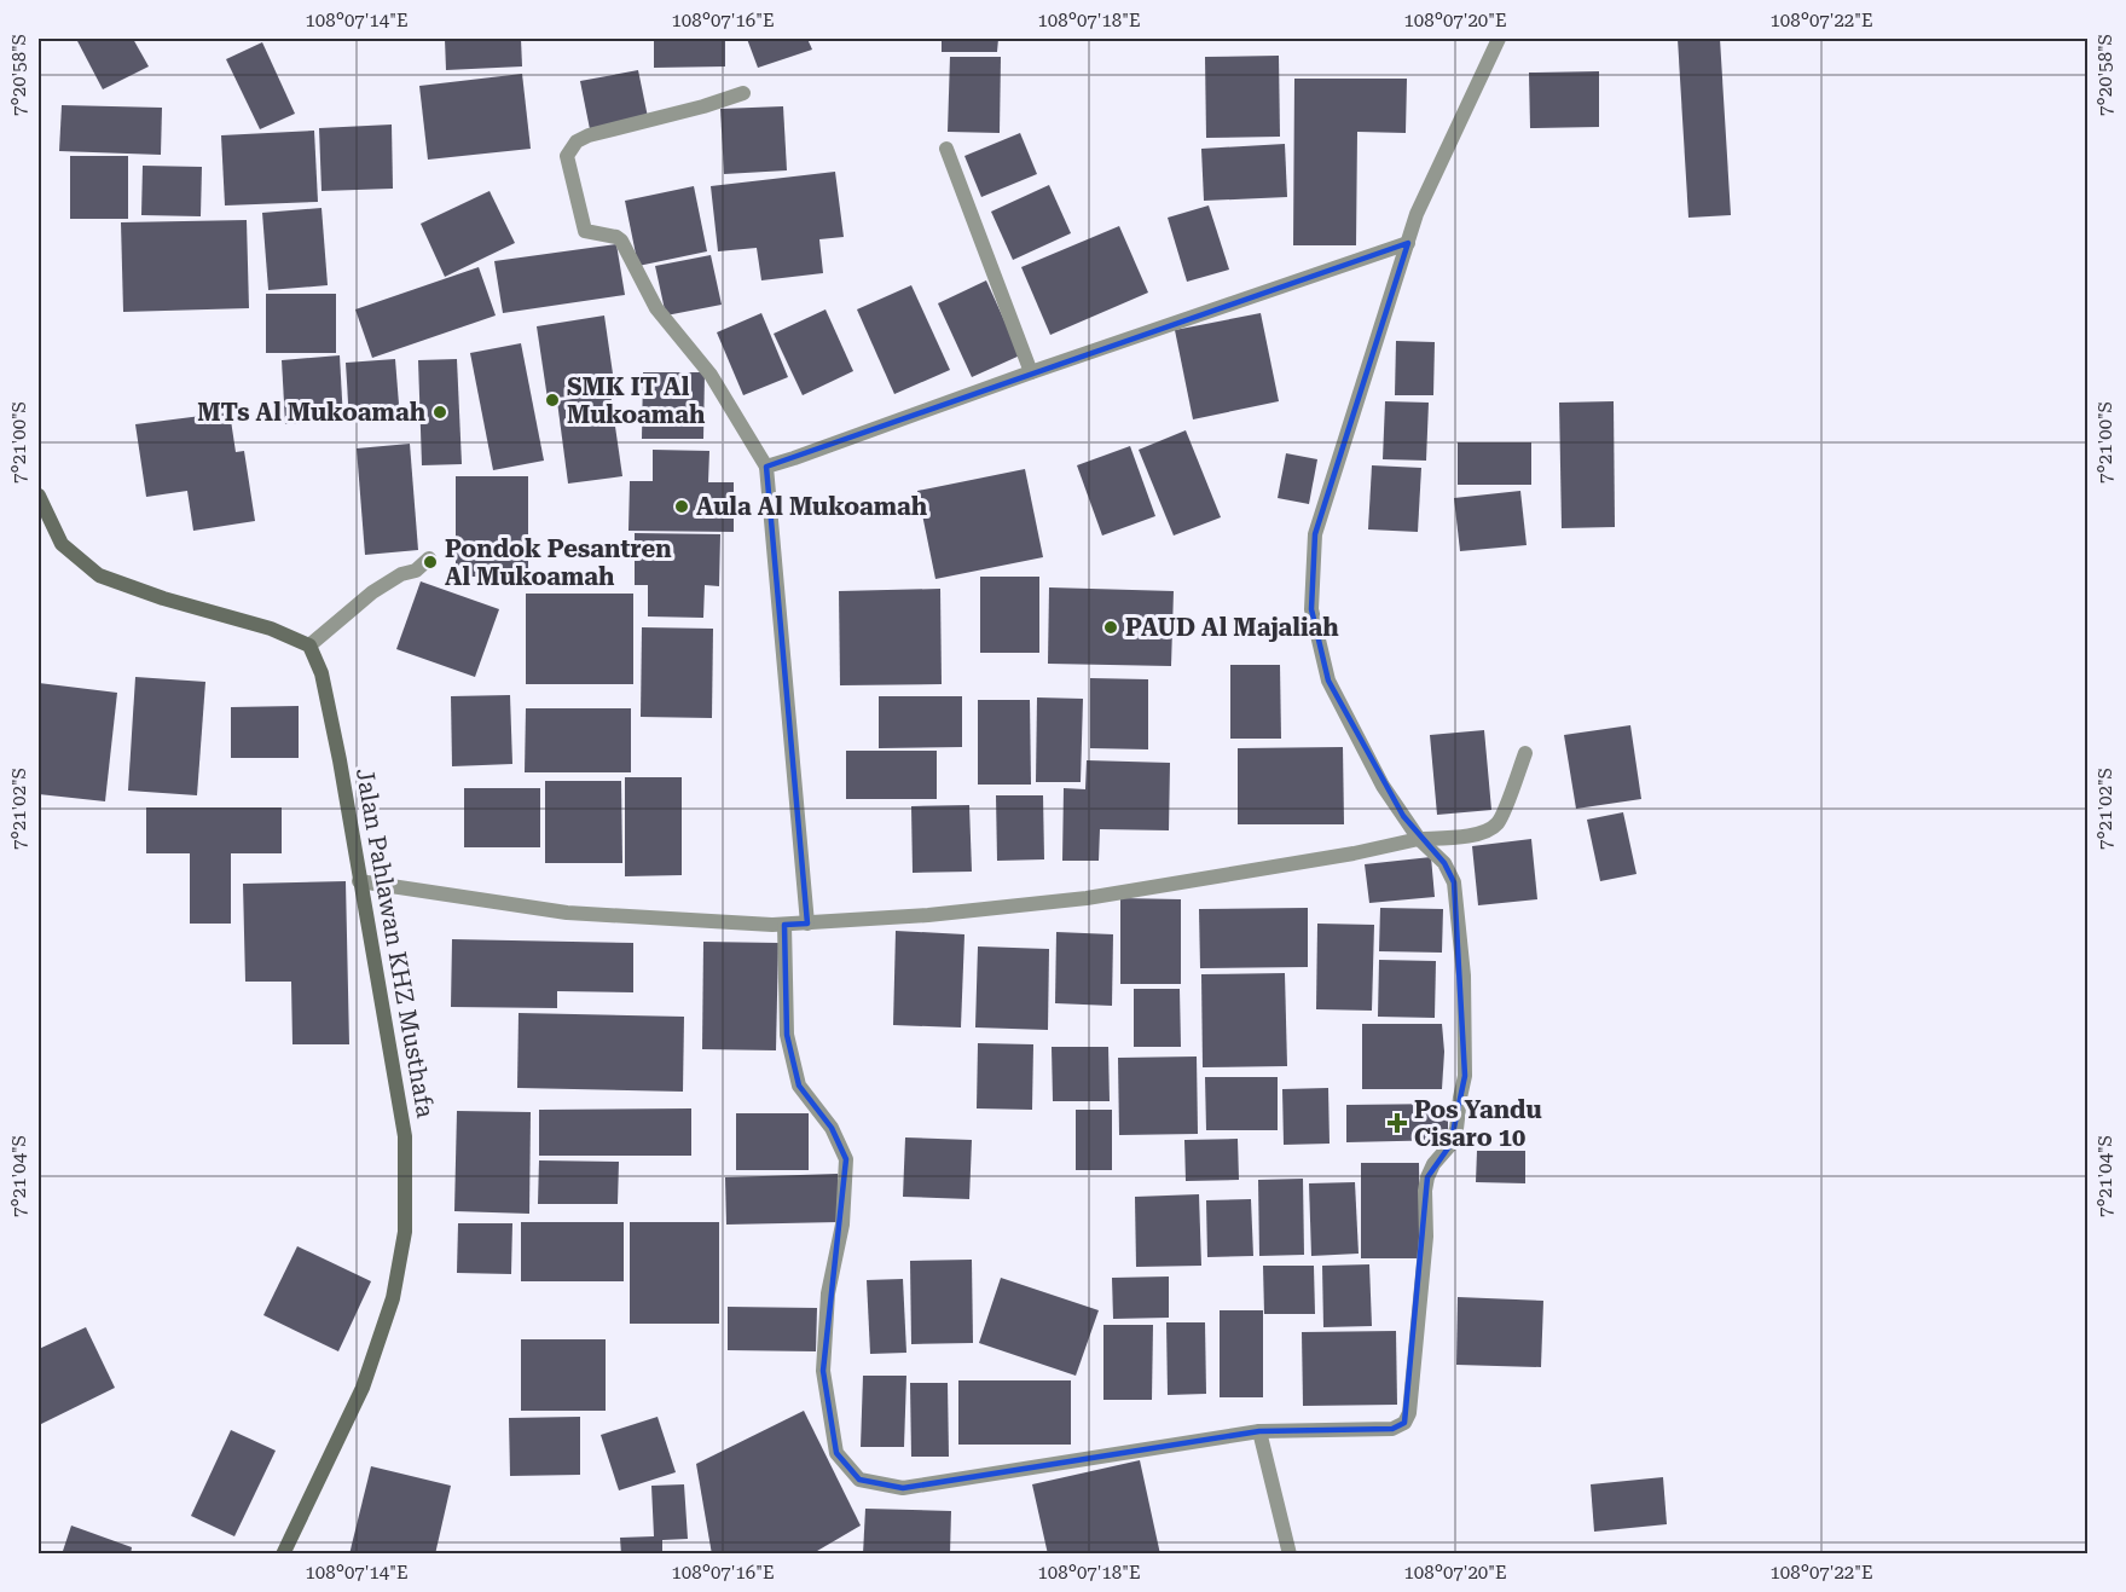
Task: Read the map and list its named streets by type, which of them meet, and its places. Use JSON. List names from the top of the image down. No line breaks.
{"streets":{"street":["Jalan Pahlawan KHZ Musthafa"]},"places":{"other":["SMK IT Al Mukoamah","MTs Al Mukoamah","Aula Al Mukoamah","Pondok Pesantren Al Mukoamah","PAUD Al Majaliah"],"health":["Pos Yandu Cisaro 10"]},"coordinates":["108°07'14\"E","108°07'16\"E","108°07'18\"E","108°07'20\"E","108°07'22\"E","7°20'58\"S","7°21'00\"S","7°21'02\"S","7°21'04\"S"]}
